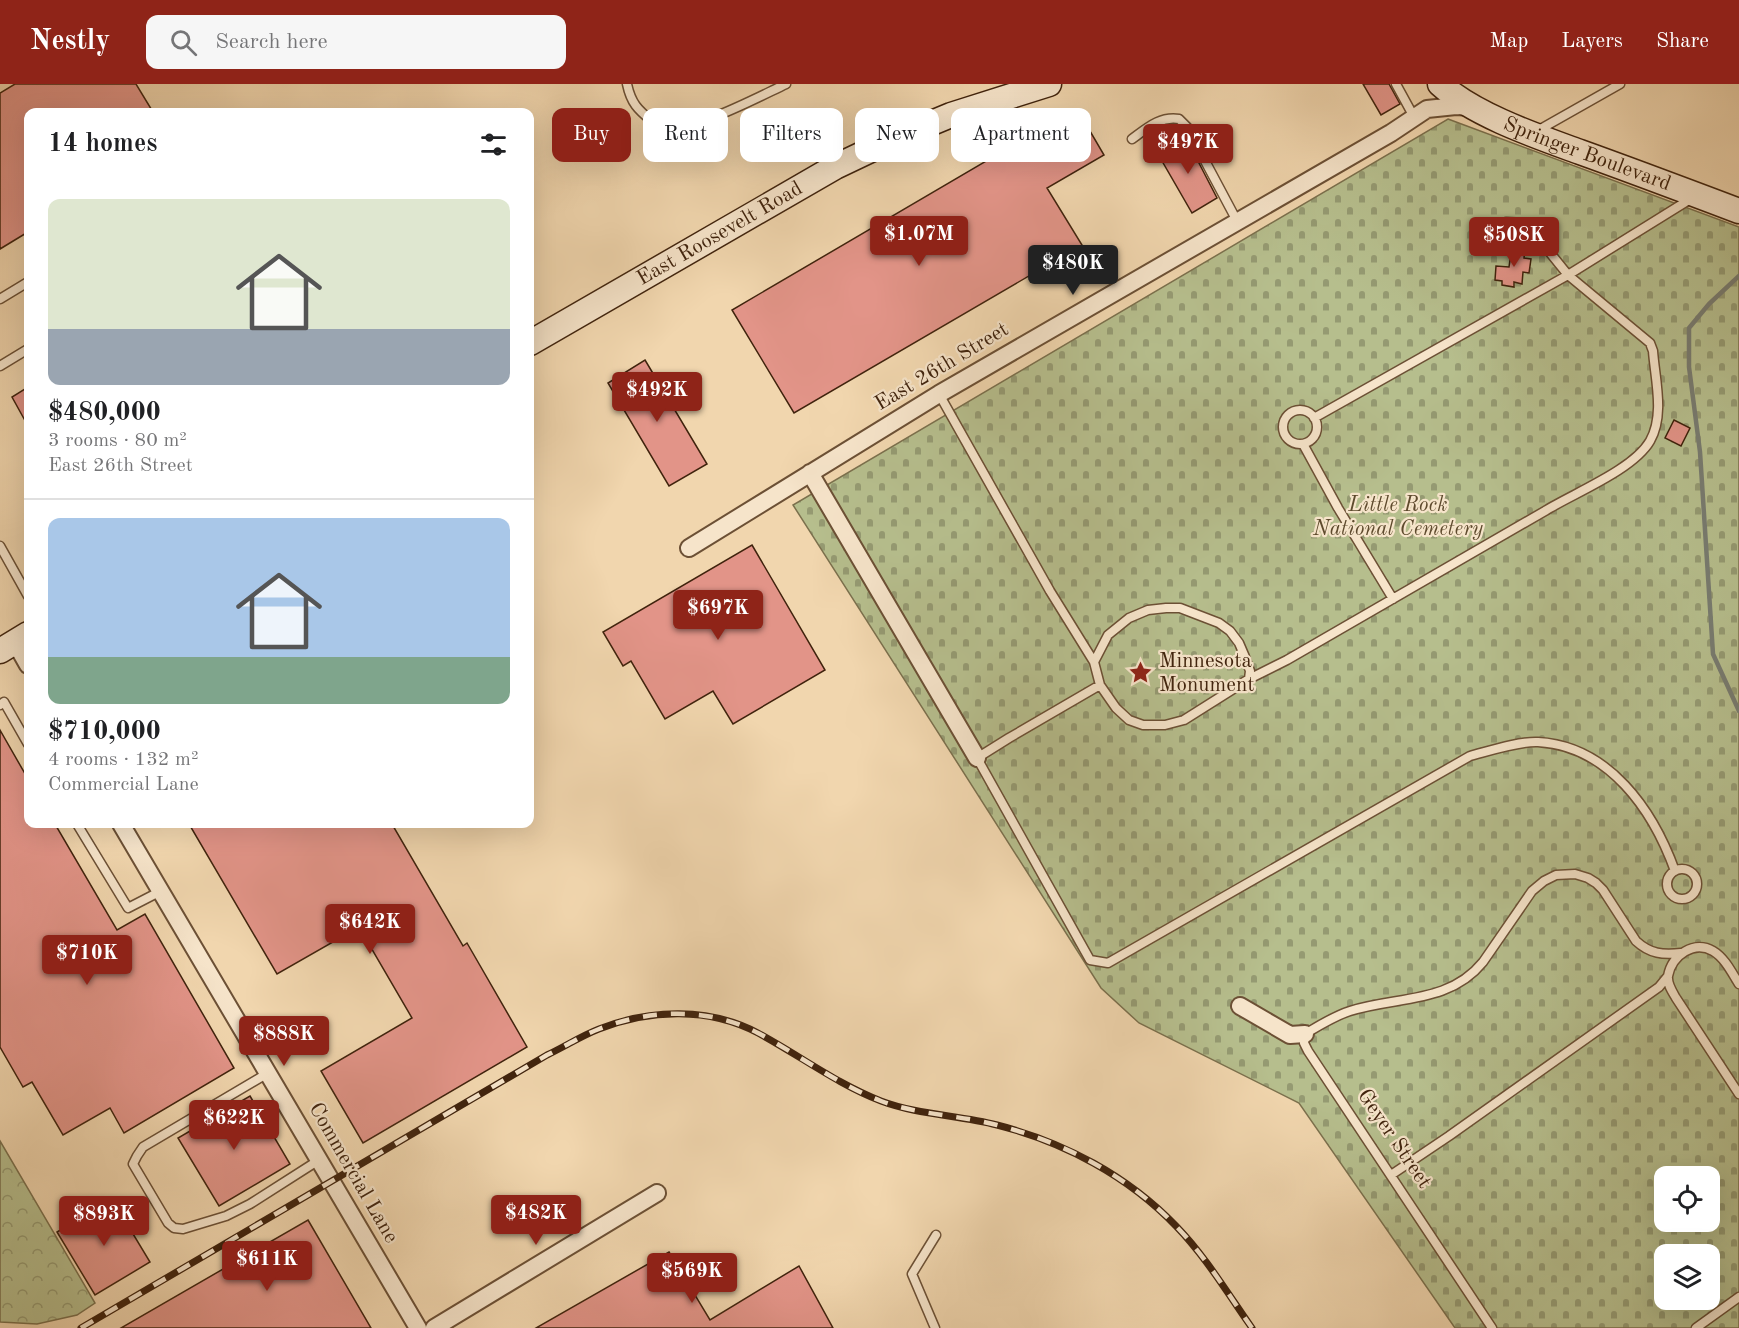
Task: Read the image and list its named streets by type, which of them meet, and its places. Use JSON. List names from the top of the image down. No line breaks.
{"streets":{"main road":["Springer Boulevard","East Roosevelt Road"],"street":["East 26th Street","Commercial Lane"],"lane":["Geyer Street"]},"crossings":[["Springer Boulevard","East 26th Street"]],"parks":["Little Rock National Cemetery"],"places":{"place":["Minnesota Monument"]},"page":{"header":"Nestly","search":"Search here","nav":["Map","Layers","Share"],"chip":["Buy","Rent","Filters","New","Apartment"],"heading":"14 homes","price":["$497K","$1.07M","$508K","$480K","$492K","$697K","$642K","$710K","$888K","$622K","$482K","$893K","$611K","$569K"],"list":[{"name":"$480,000","note":"3 rooms · 80 m² · East 26th Street"},{"name":"$710,000","note":"4 rooms · 132 m² · Commercial Lane"}]}}
